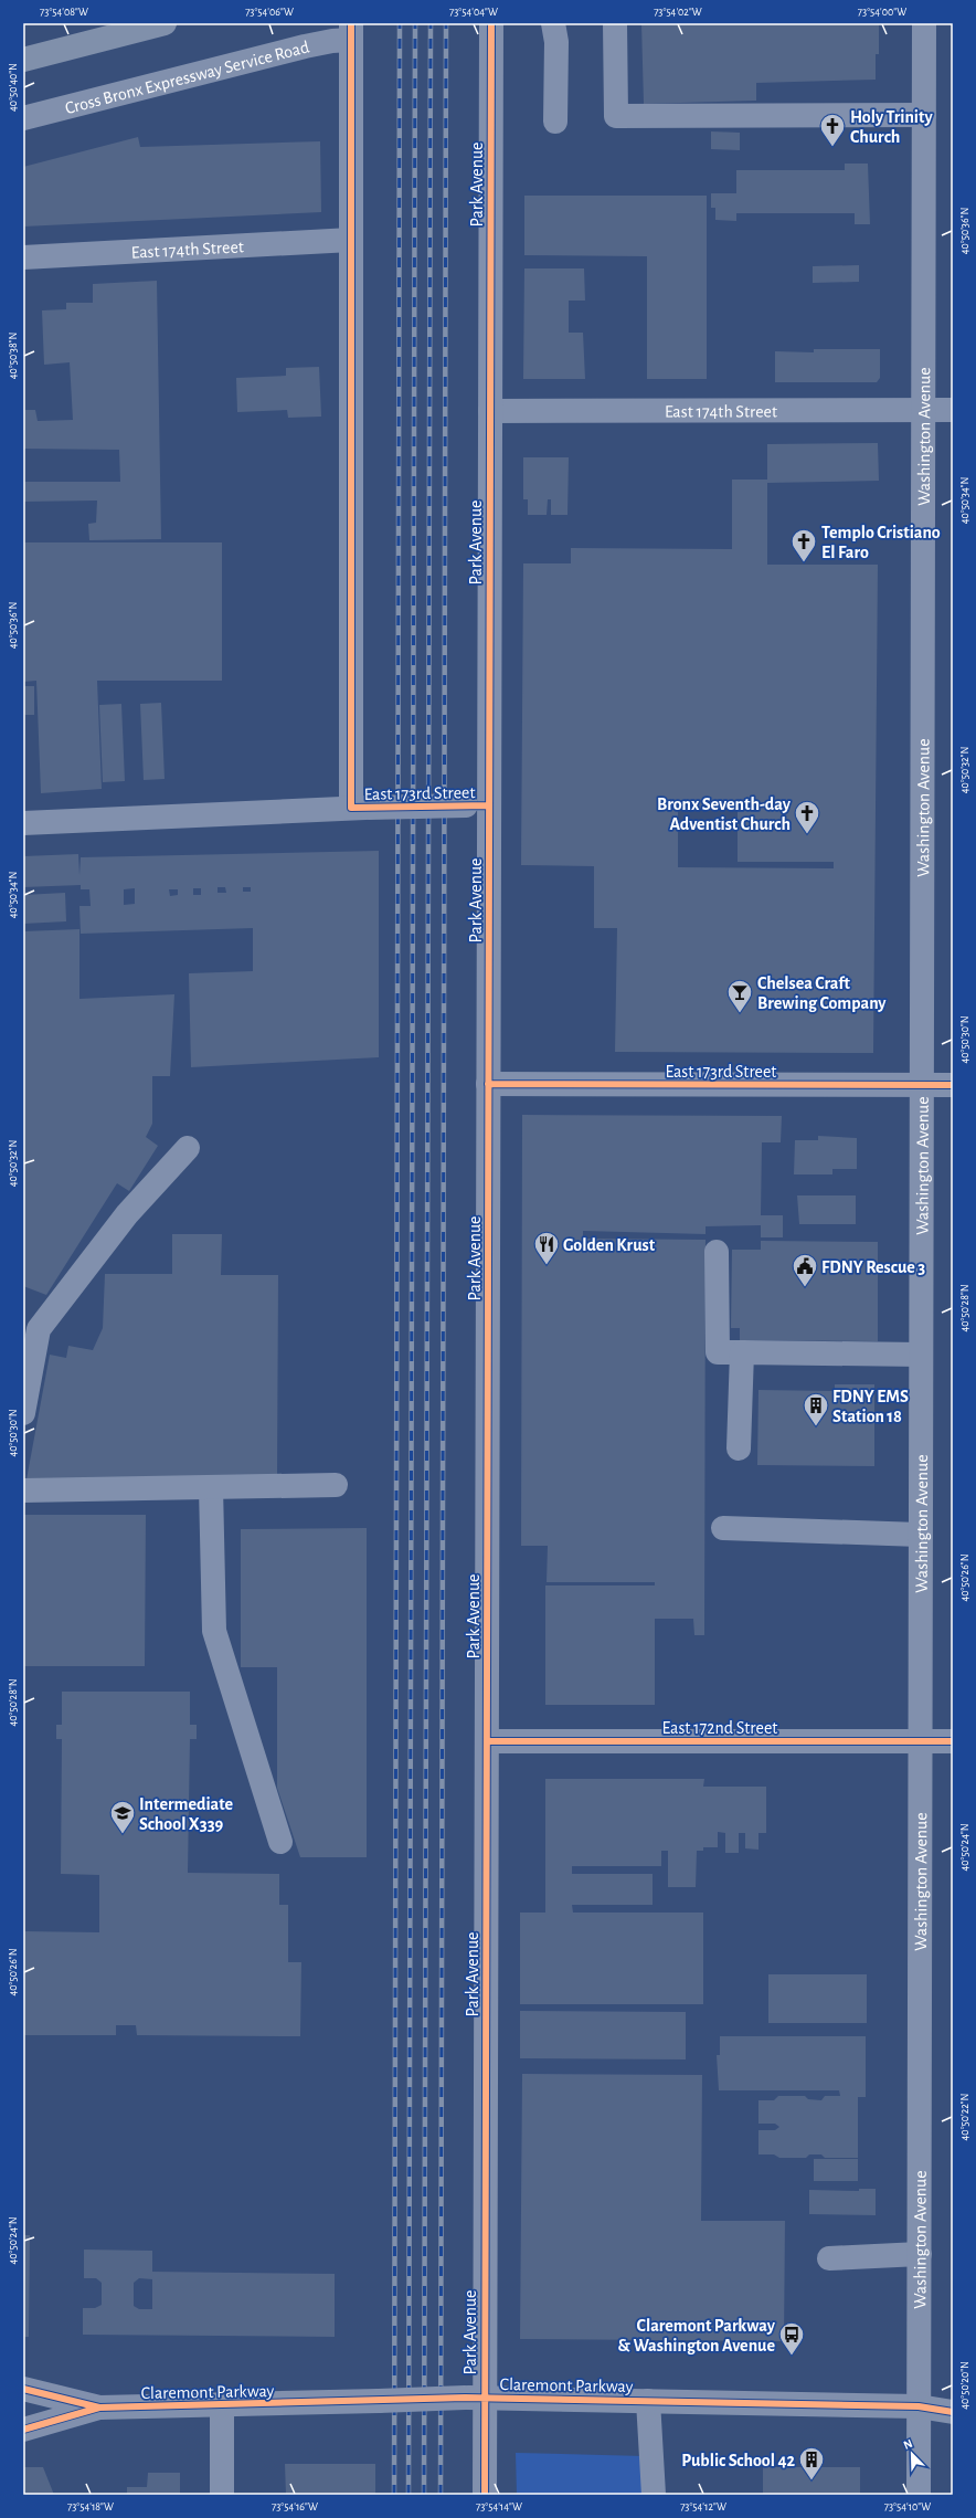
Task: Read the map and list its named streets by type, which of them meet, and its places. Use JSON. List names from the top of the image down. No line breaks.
{"streets":{"street":["Cross Bronx Expressway Service Road","Park Avenue","East 174th Street","Washington Avenue","East 173rd Street","East 172nd Street","Claremont Parkway"]},"crossings":[["Park Avenue","East 174th Street"],["Park Avenue","East 173rd Street"],["Park Avenue","East 172nd Street"],["Park Avenue","Claremont Parkway"],["East 174th Street","Washington Avenue"],["Washington Avenue","East 173rd Street"],["Washington Avenue","East 172nd Street"],["Washington Avenue","Claremont Parkway"]],"places":{"church":["Holy Trinity Church","Templo Cristiano El Faro","Bronx Seventh-day Adventist Church"],"bar":["Chelsea Craft Brewing Company"],"restaurant":["Golden Krust"],"public building":["FDNY Rescue 3"],"building":["FDNY EMS Station 18","Public School 42"],"school or university":["Intermediate School X339"],"bus stop":["Claremont Parkway & Washington Avenue"]},"north":"top left","coordinates":["73°54'08\"W","73°54'06\"W","73°54'04\"W","73°54'02\"W","73°54'00\"W","40°50'40\"N","40°50'36\"N","40°50'38\"N","40°50'34\"N","40°50'32\"N","40°50'30\"N","40°50'28\"N","40°50'26\"N","40°50'24\"N","40°50'22\"N","40°50'20\"N","73°54'18\"W","73°54'16\"W","73°54'14\"W","73°54'12\"W","73°54'10\"W"]}
